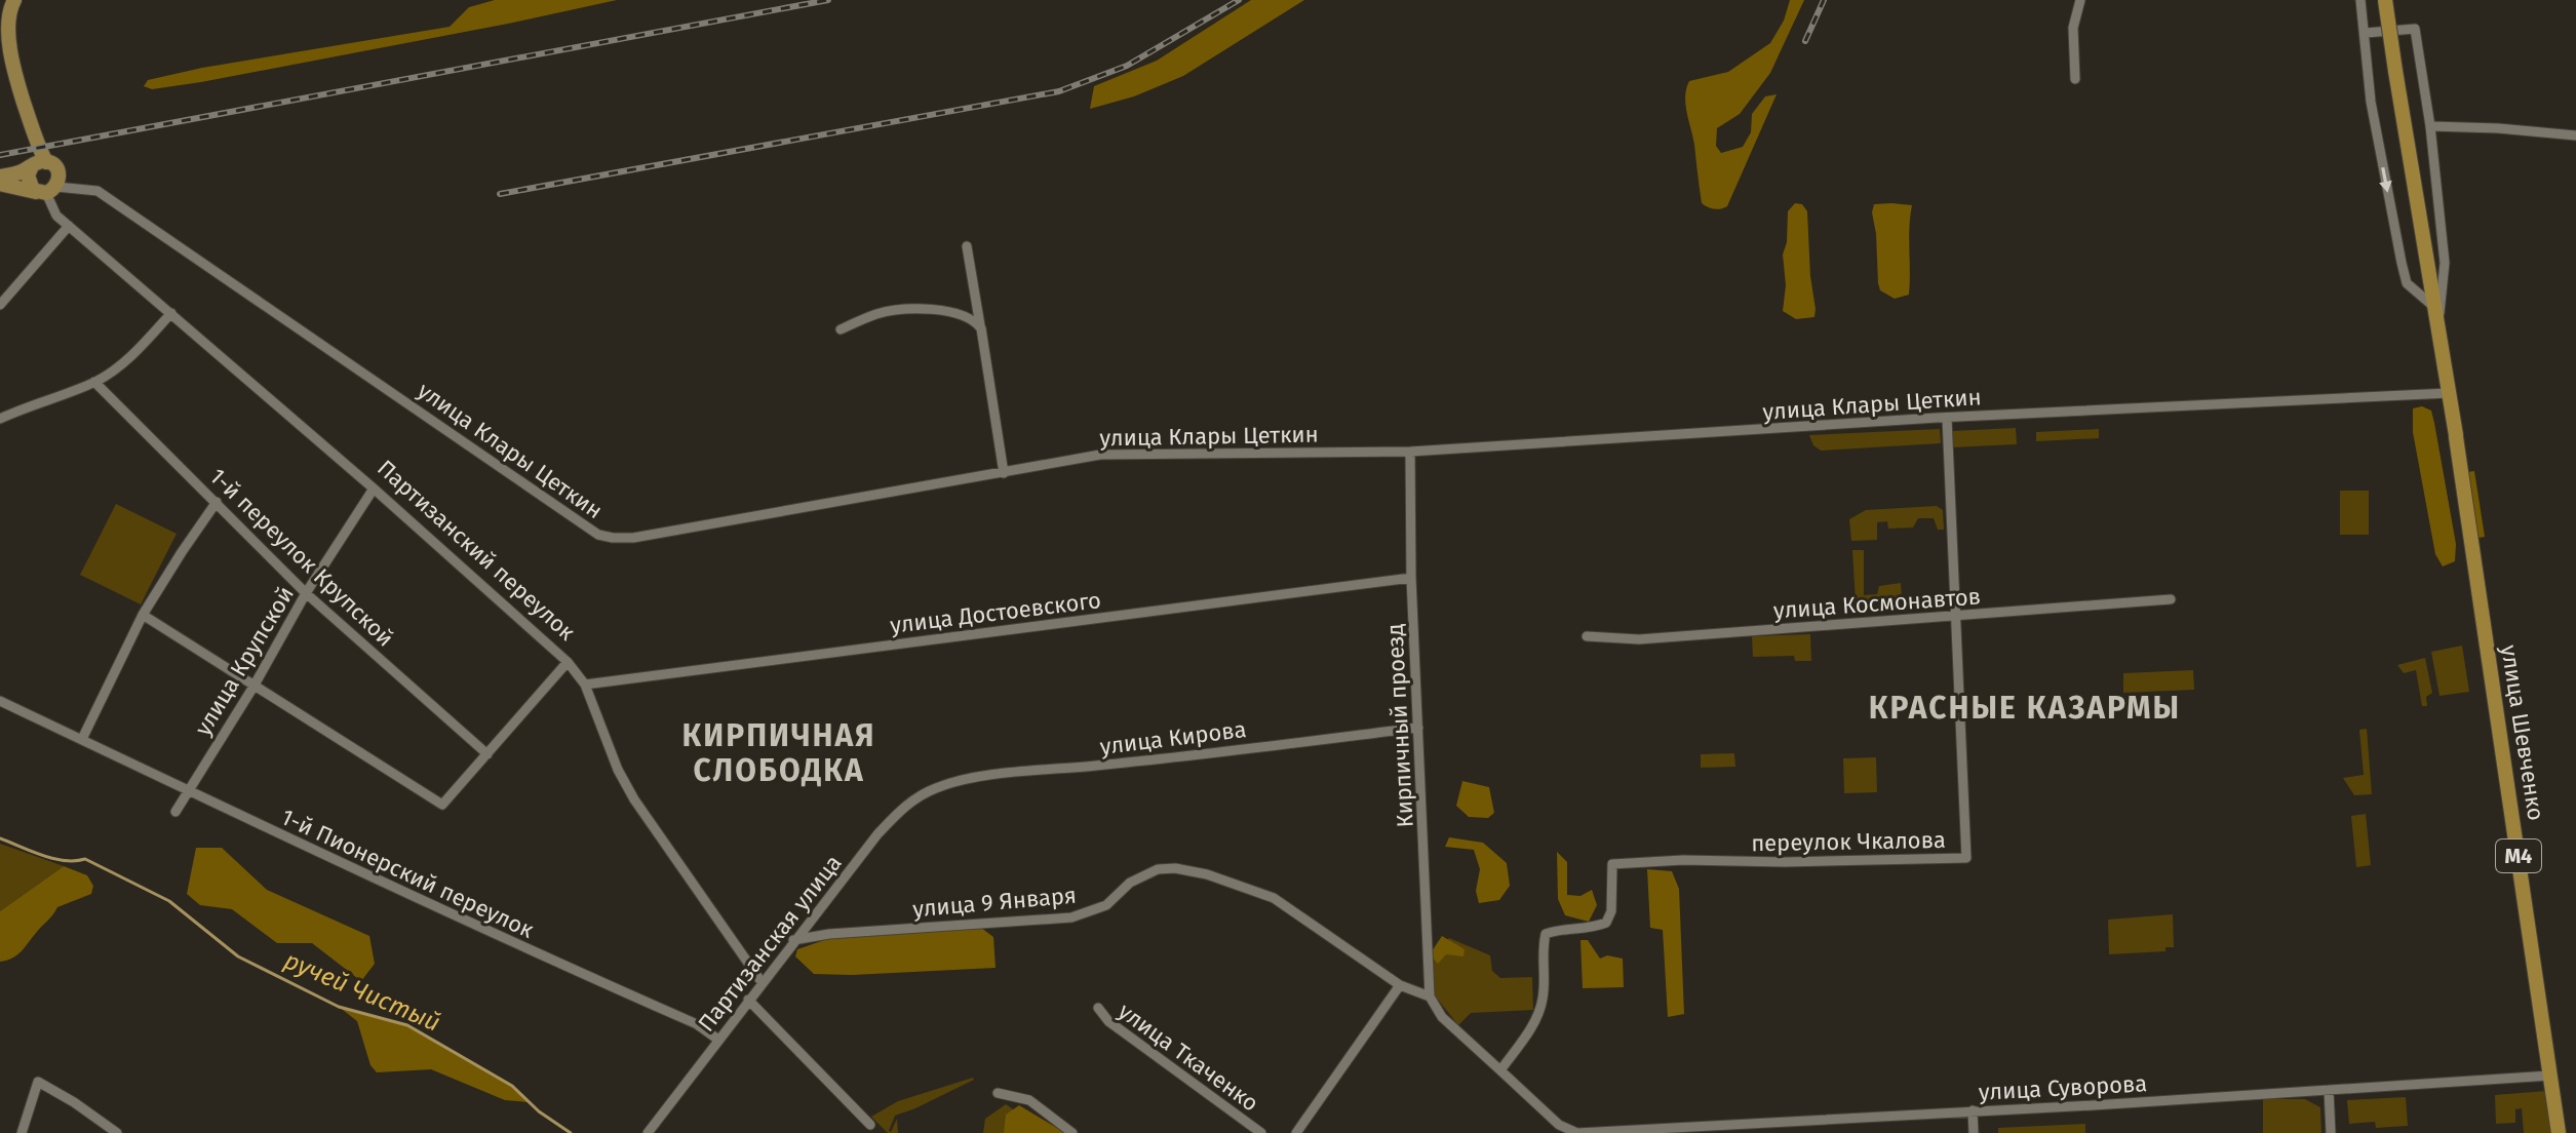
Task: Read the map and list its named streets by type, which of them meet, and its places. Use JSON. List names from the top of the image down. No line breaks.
{"streets":{"highway":["улица Шевченко","M4"],"main road":["Партизанский переулок"],"street":["улица Клары Цеткин","1-й переулок Крупской","улица Космонавтов","улица Достоевского","улица Крупской","Кирпичный проезд","улица Кирова","переулок Чкалова","1-й Пионерский переулок","улица 9 Января","Партизанская улица","улица Ткаченко","улица Суворова"]},"crossings":[["улица Клары Цеткин","Партизанский переулок"],["улица Клары Цеткин","Кирпичный проезд"],["улица Клары Цеткин","улица Шевченко"],["улица Клары Цеткин","переулок Чкалова"],["Партизанский переулок","улица Достоевского"],["Партизанский переулок","улица Крупской"],["Партизанский переулок","Партизанская улица"],["1-й переулок Крупской","улица Крупской"],["улица Космонавтов","переулок Чкалова"],["улица Достоевского","Кирпичный проезд"],["улица Крупской","1-й Пионерский переулок"],["Кирпичный проезд","улица Кирова"],["Кирпичный проезд","улица 9 Января"],["улица Шевченко","улица Суворова"],["улица Кирова","Партизанская улица"],["1-й Пионерский переулок","Партизанская улица"],["улица 9 Января","Партизанская улица"]],"districts":["КРАСНЫЕ КАЗАРМЫ","КИРПИЧНАЯ СЛОБОДКА"],"water":["ручей Чистый"]}
